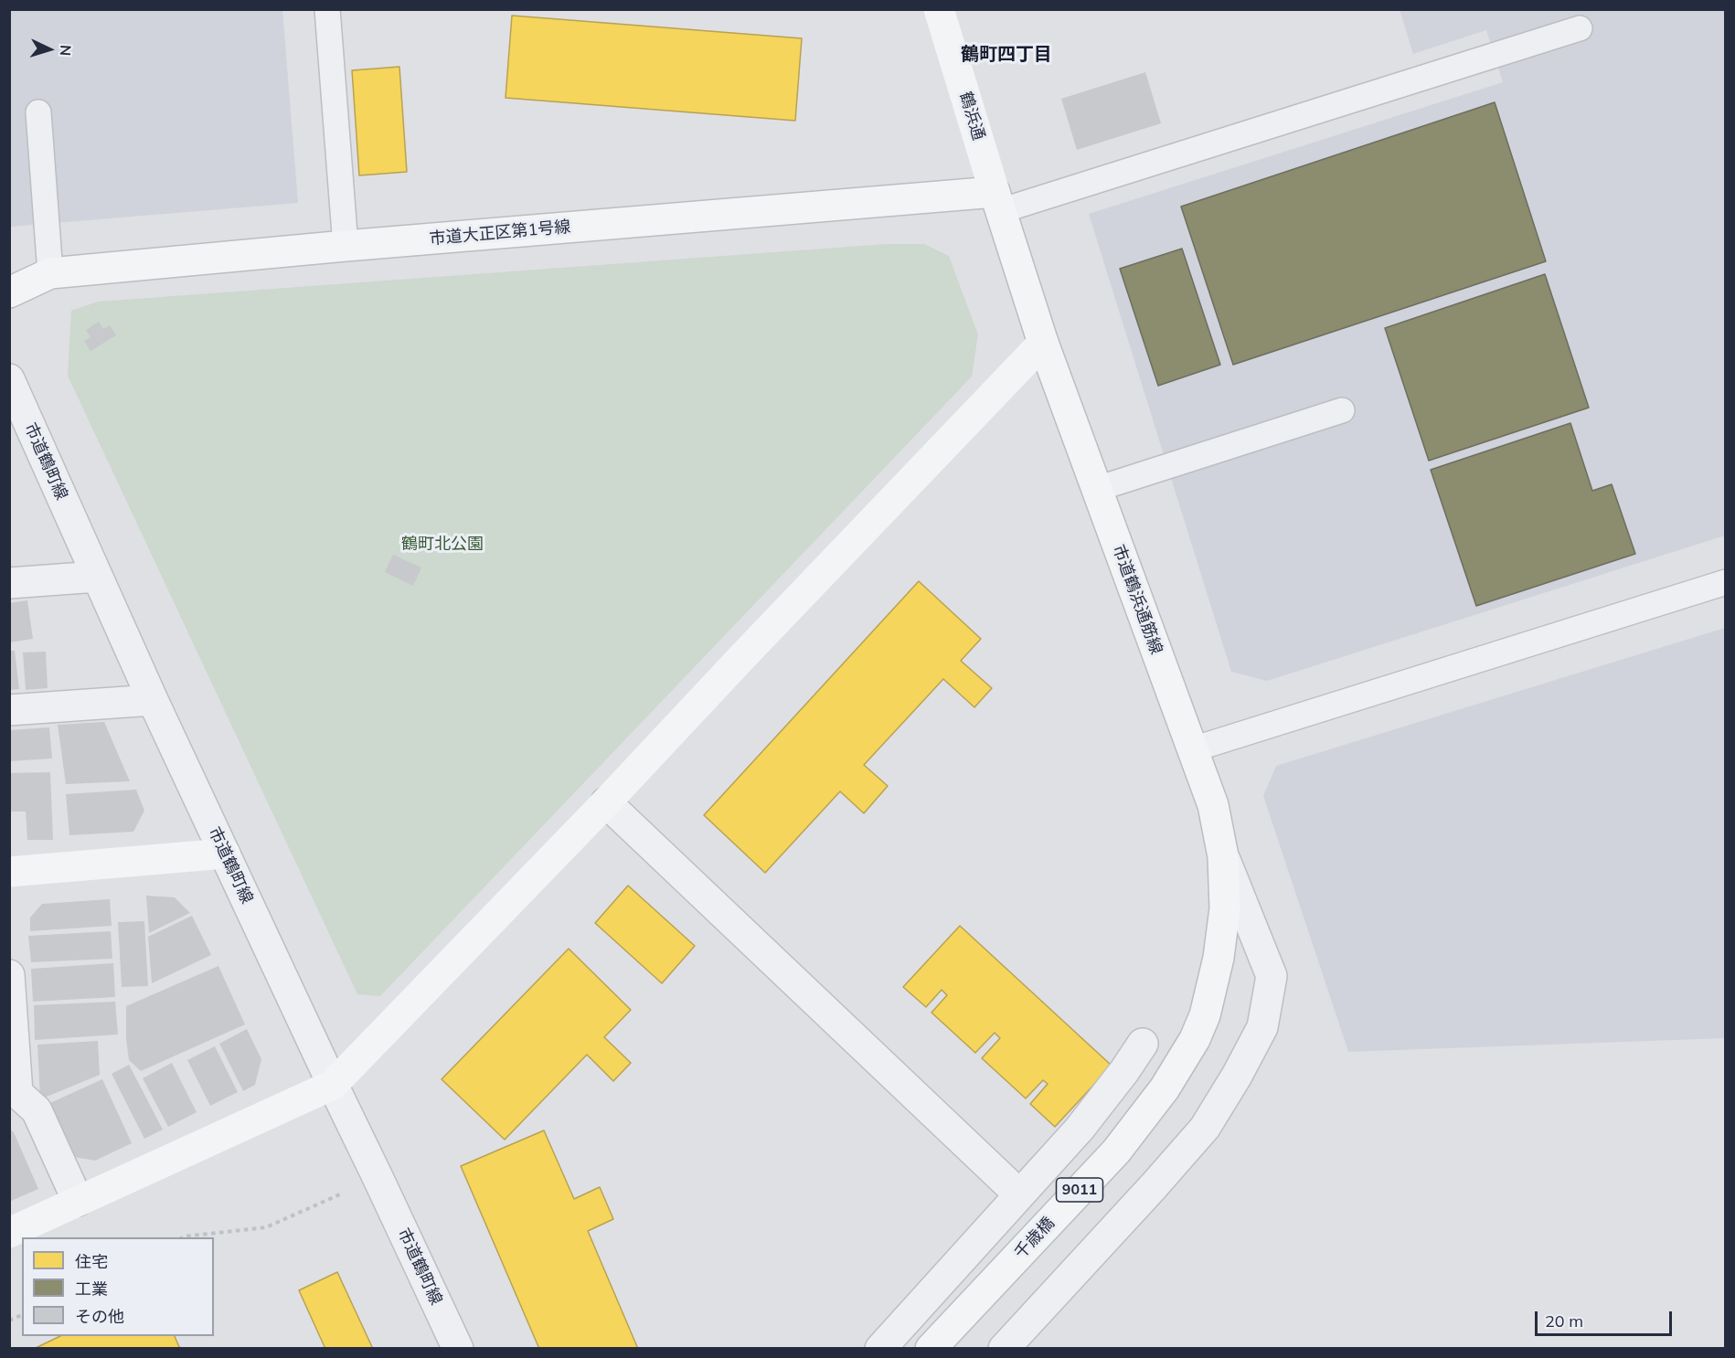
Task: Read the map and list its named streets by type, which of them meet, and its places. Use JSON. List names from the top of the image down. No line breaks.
{"streets":{"main road":["鶴浜通","市道大正区第1号線","市道鶴浜通筋線","9011","千歳橋"],"street":["市道鶴町線"]},"crossings":[["鶴浜通","市道大正区第1号線"],["鶴浜通","市道鶴浜通筋線"],["市道大正区第1号線","市道鶴浜通筋線"],["市道鶴浜通筋線","千歳橋"]],"districts":["鶴町四丁目"],"parks":["鶴町北公園"],"legend":["住宅","工業","その他"],"scale_bar":"20 m","north":"right"}
